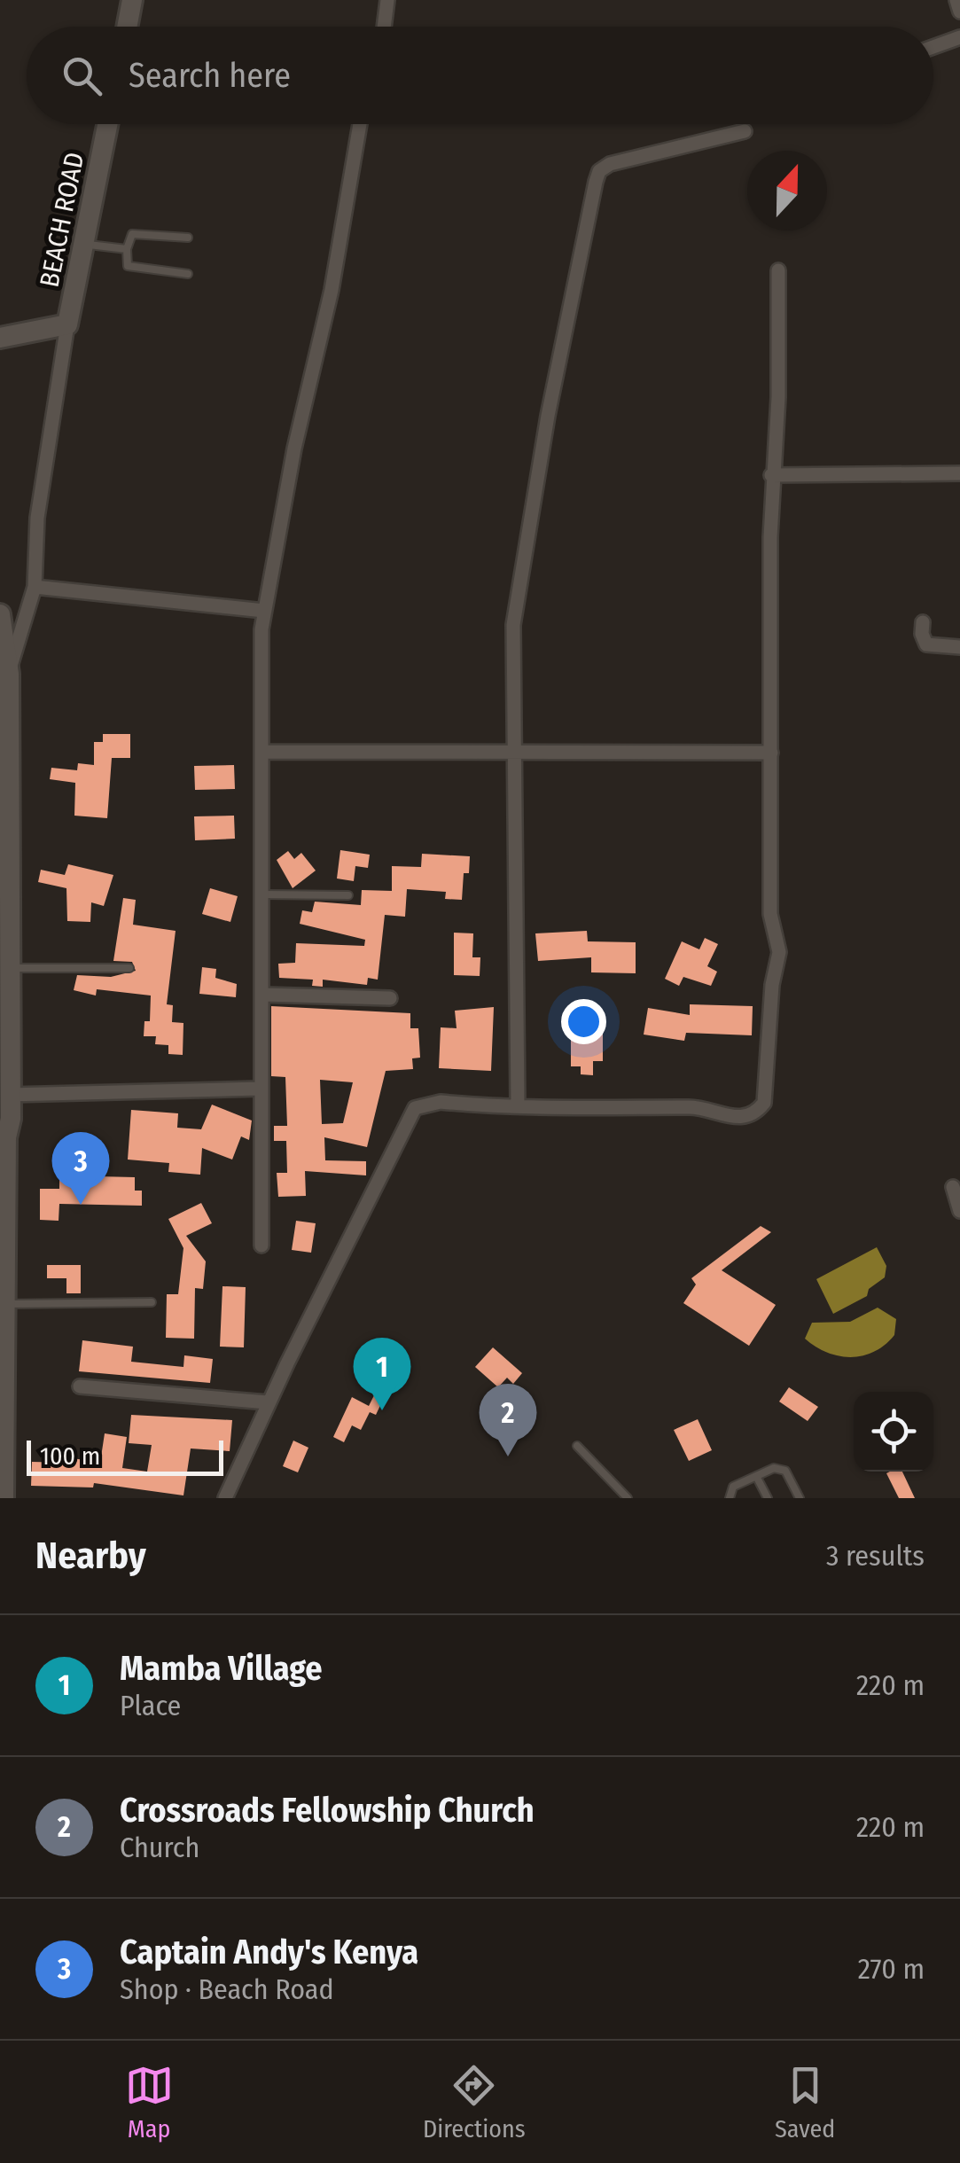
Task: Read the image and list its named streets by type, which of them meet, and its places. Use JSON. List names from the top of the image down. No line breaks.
{"streets":{"main road":["BEACH ROAD"]},"scale_bar":"100 m","north":"top","page":{"search":"Search here","pins":["3","1","2"],"scale":"100 m","heading":["Nearby","3 results"],"list":[{"mark":"1","name":"Mamba Village","note":"Place","value":"220 m"},{"mark":"2","name":"Crossroads Fellowship Church","note":"Church","value":"220 m"},{"mark":"3","name":"Captain Andy's Kenya","note":"Shop · Beach Road","value":"270 m"}],"nav":["Map","Directions","Saved"]}}
